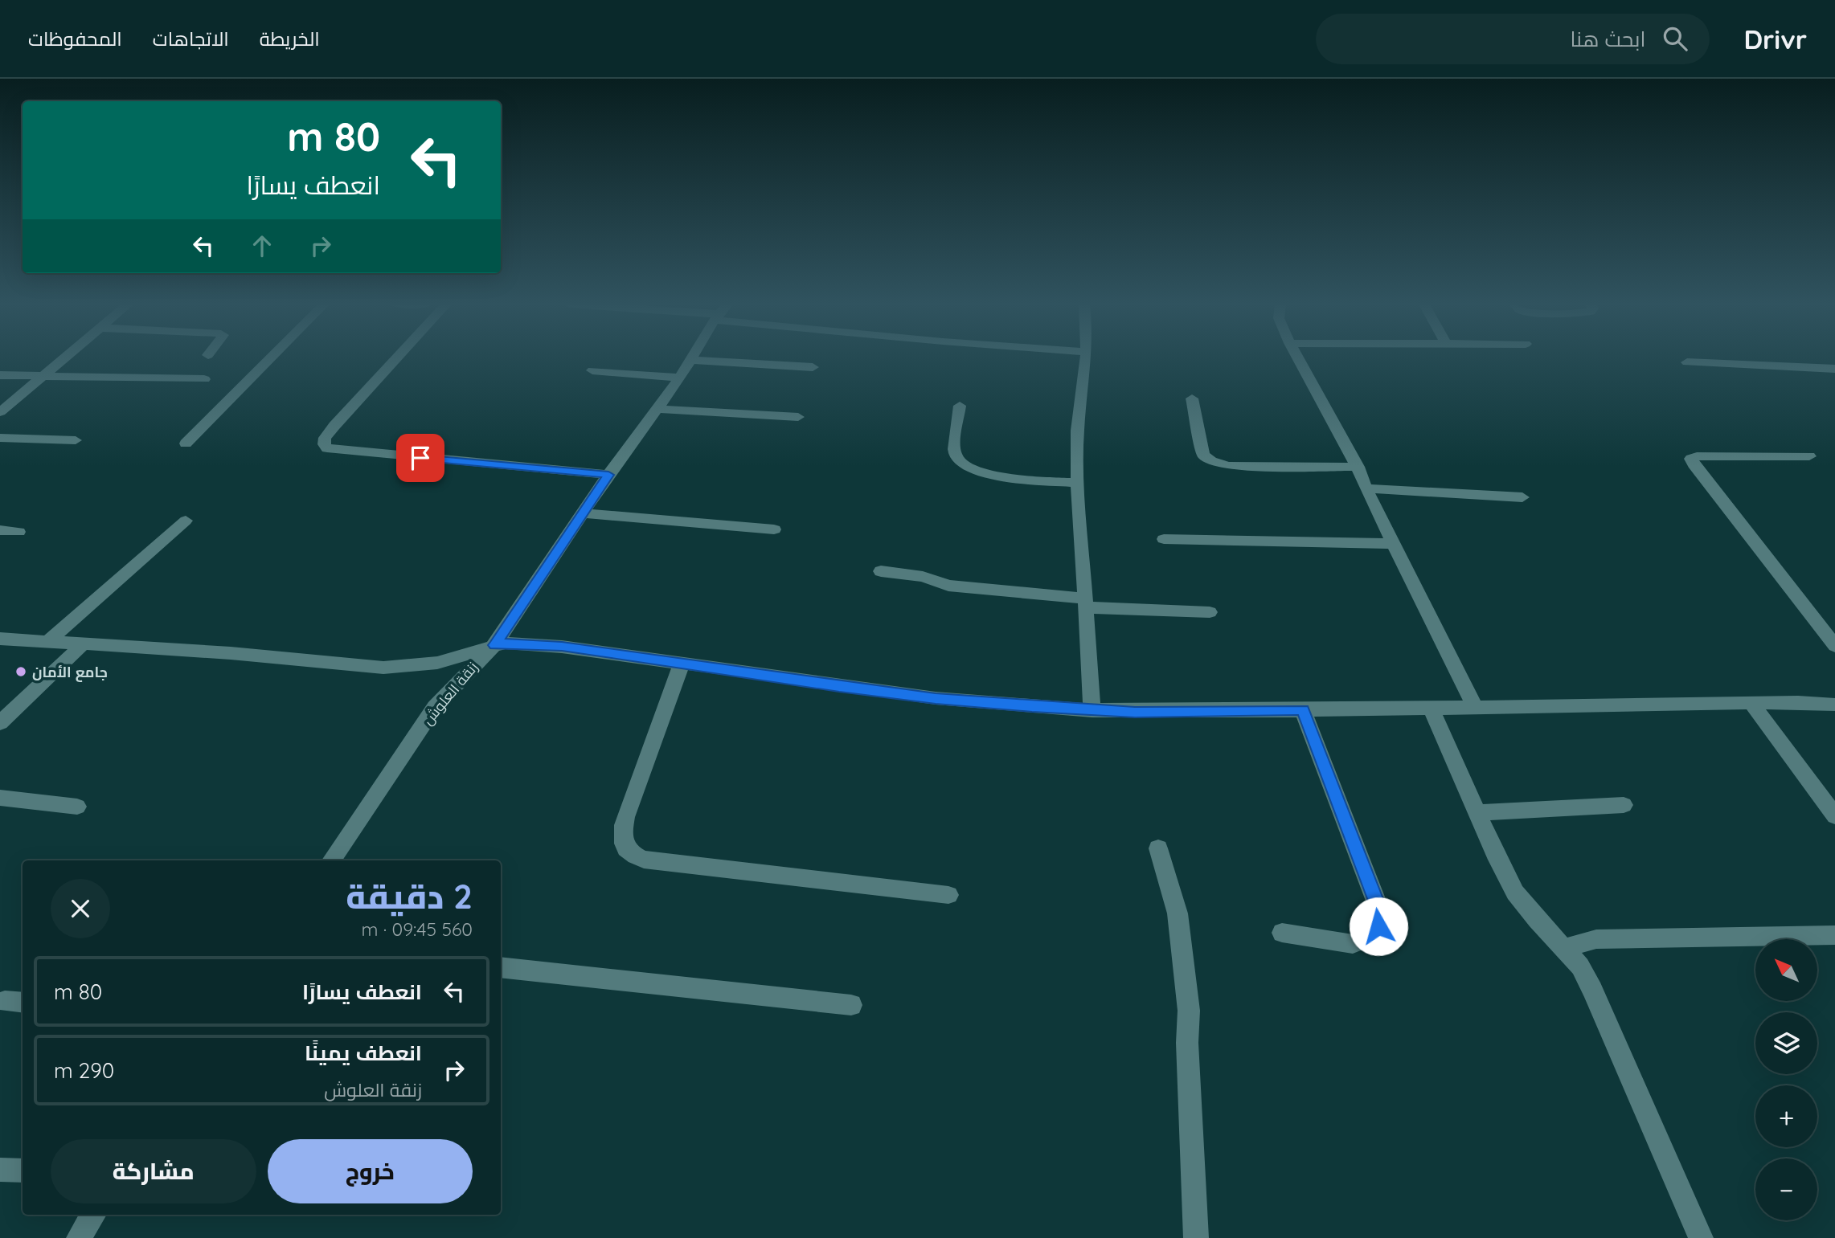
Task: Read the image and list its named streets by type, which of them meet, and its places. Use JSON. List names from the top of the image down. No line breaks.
{"streets":{"street":["زنقة العلوش"]},"places":["جامع الأمان"],"north":"top left","page":{"header":"Drivr","search":"ابحث هنا","nav":["الخريطة","الاتجاهات","المحفوظات"],"turn":["80 m","انعطف يسارًا"],"heading":["2 دقيقة","560 m · 09:45"],"map_buttons":["+","−"],"list":[{"name":"انعطف يسارًا","value":"80 m"},{"name":"انعطف يمينًا","note":"زنقة العلوش","value":"290 m"}],"buttons":["خروج","مشاركة"]}}
